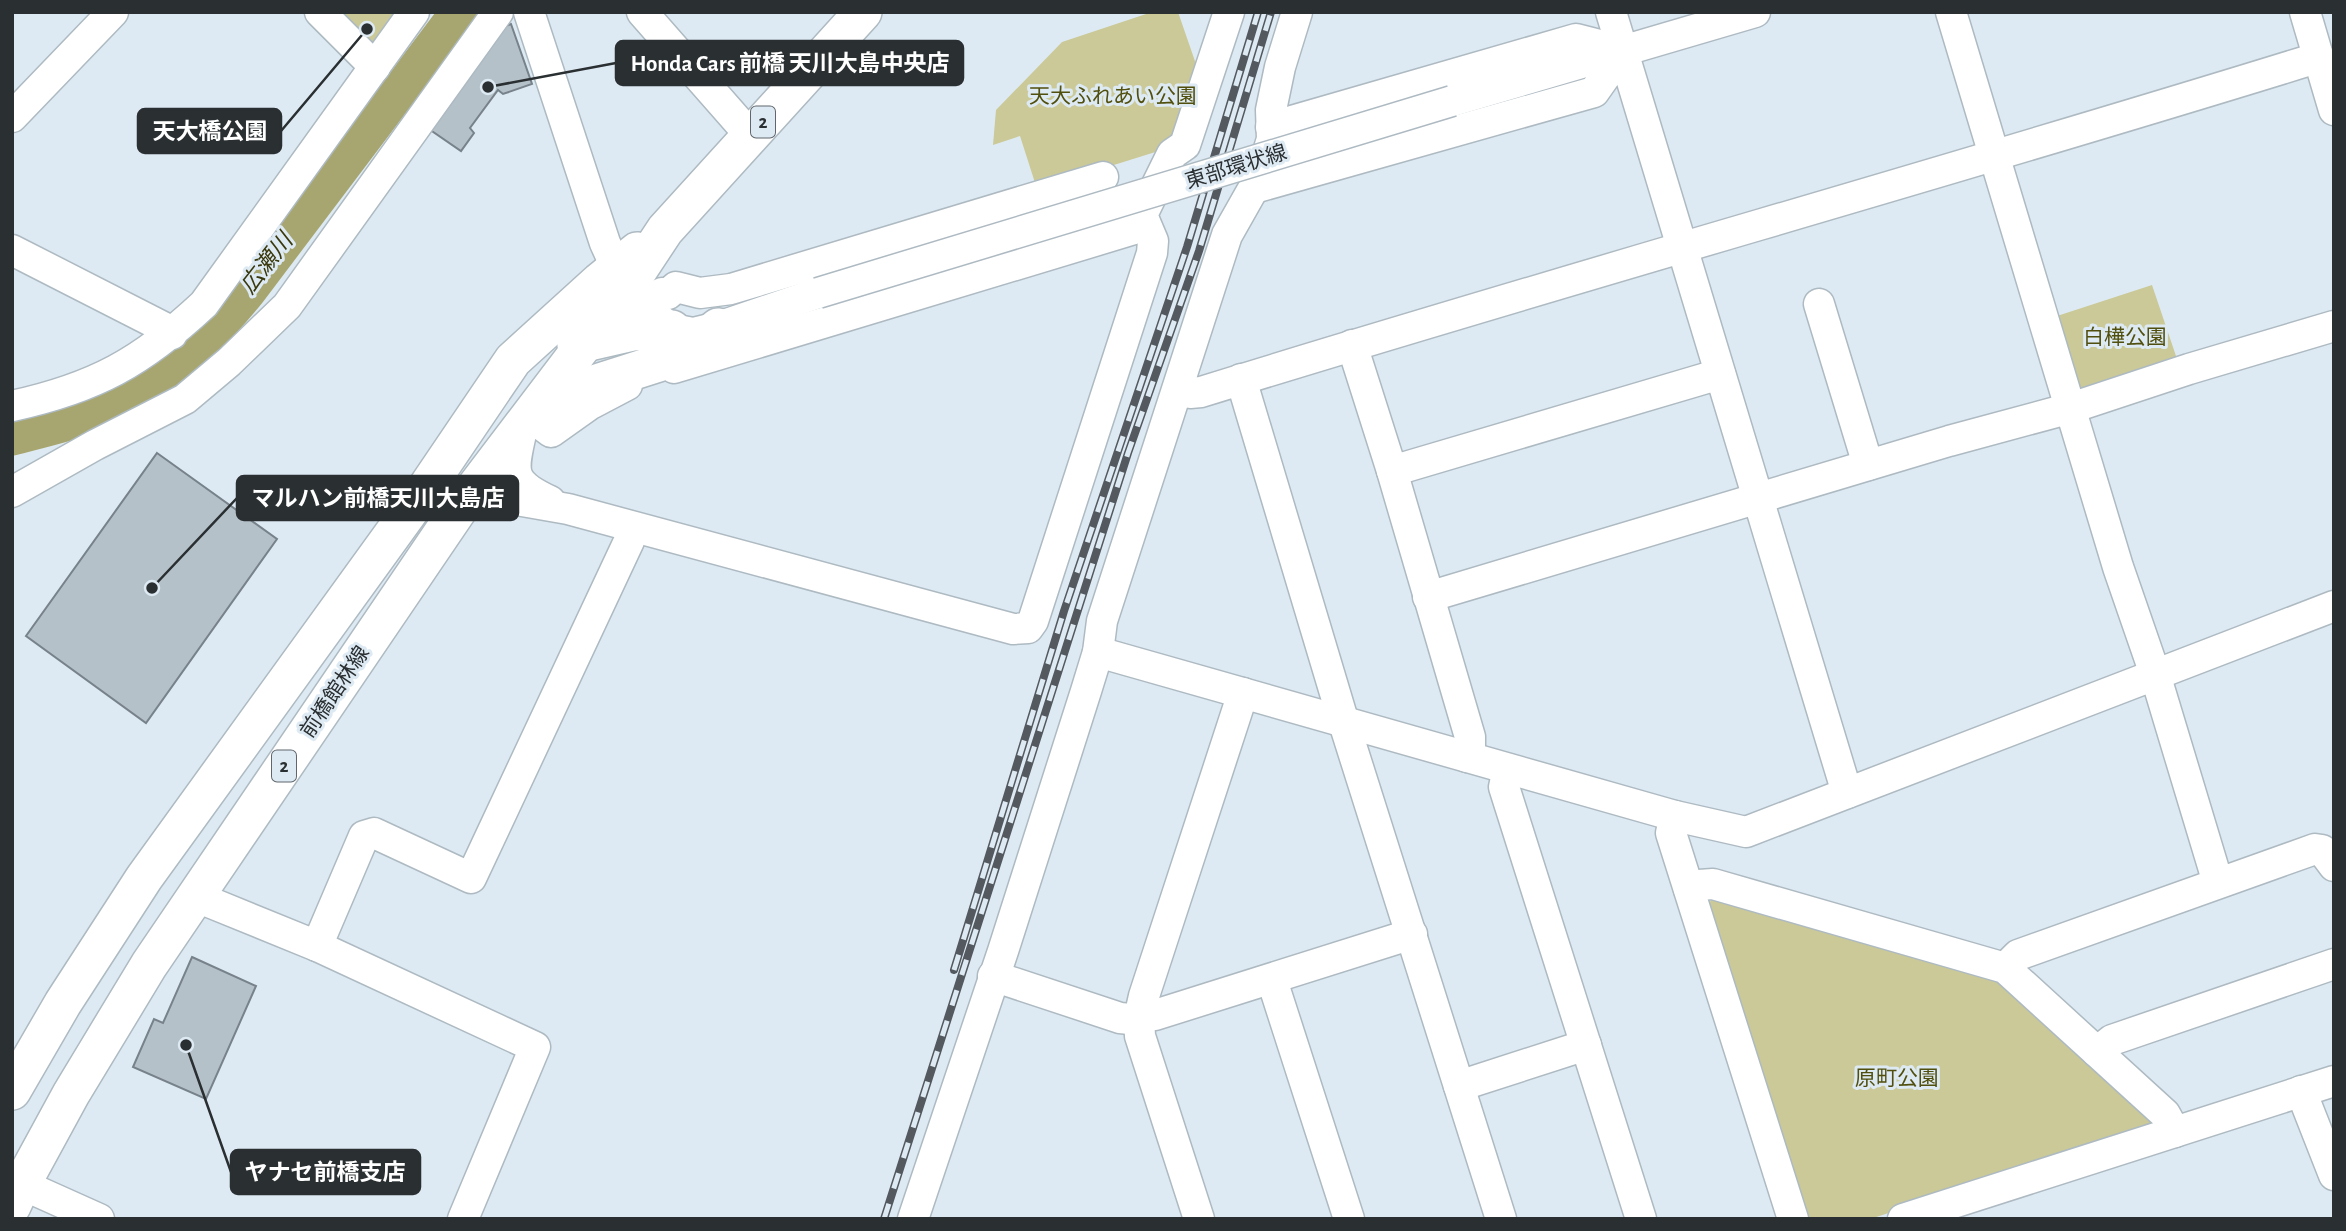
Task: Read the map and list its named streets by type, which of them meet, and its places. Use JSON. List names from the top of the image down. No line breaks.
{"streets":{"main road":["2","前橋館林線"],"street":["東部環状線"]},"water":["広瀬川"],"parks":["天大ふれあい公園","白樺公園","原町公園"],"places":["天大橋公園","Honda Cars 前橋 天川大島中央店","マルハン前橋天川大島店","ヤナセ前橋支店"]}
